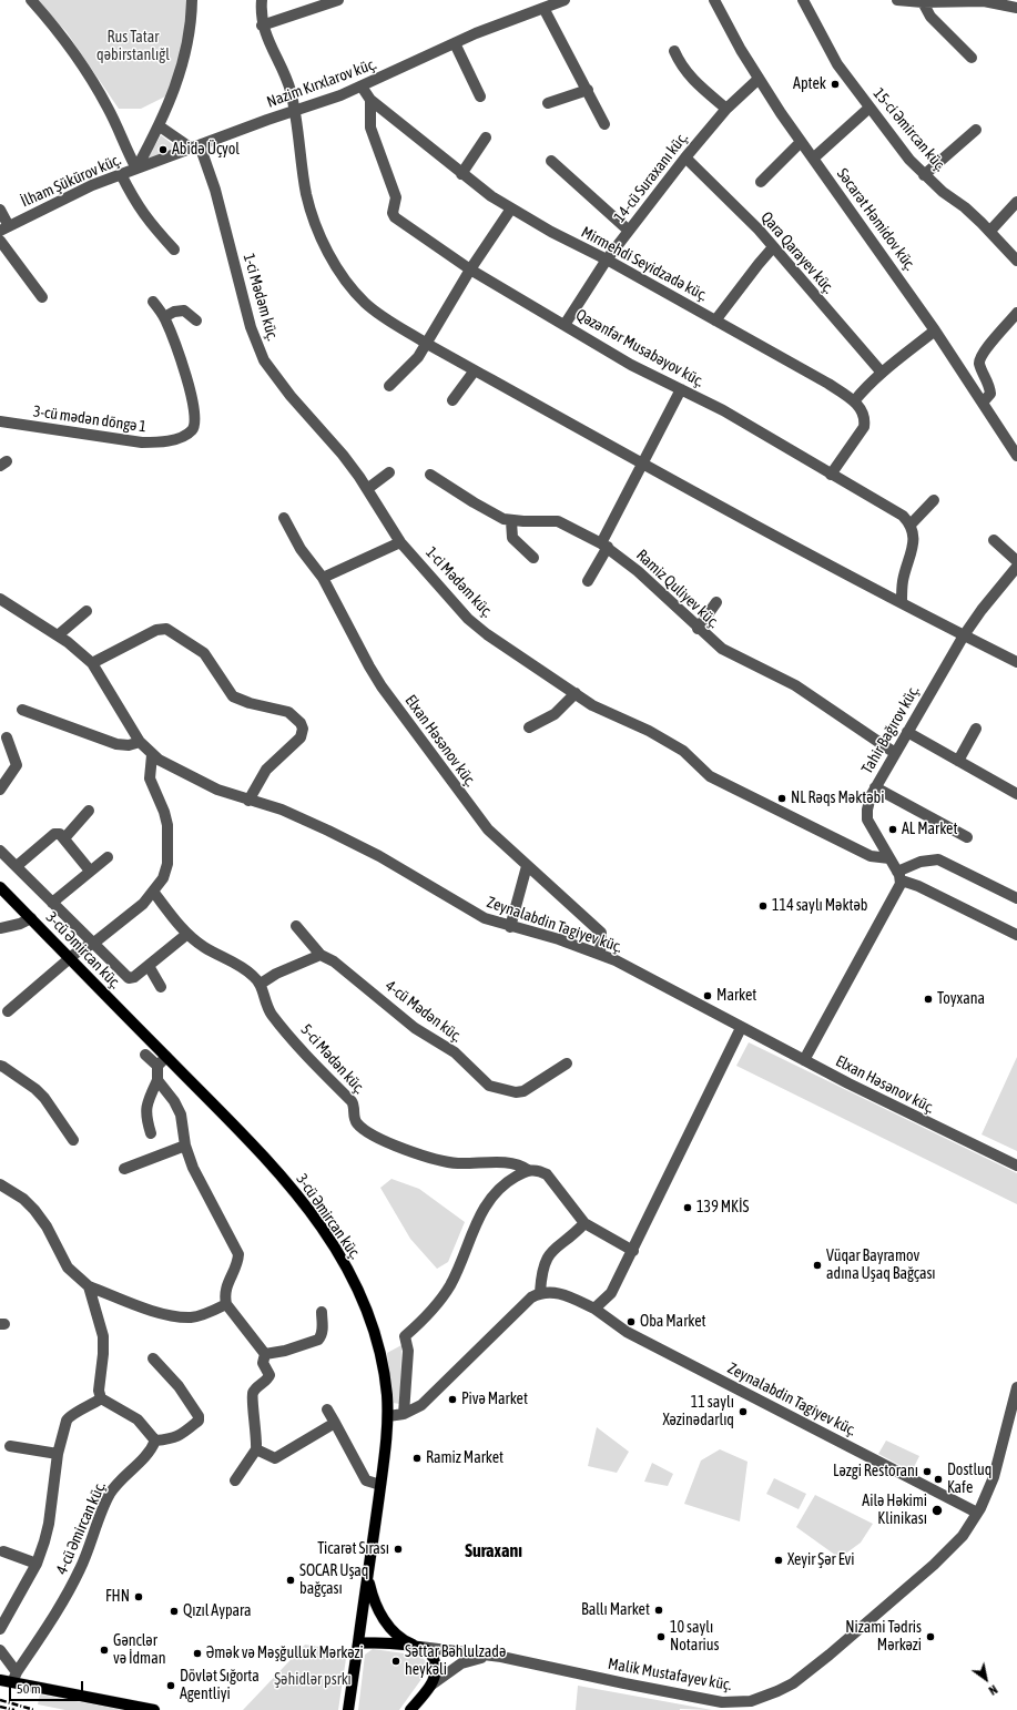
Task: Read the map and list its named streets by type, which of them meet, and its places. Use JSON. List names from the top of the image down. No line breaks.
{"streets":{"main road":["3-cü Əmircan küç."],"street":["Nazim Kırxlarov küç.","15-ci Əmircan küç.","14-cü Suraxanı küç.","İlham Şükürov küç.","Səcarət Həmidov küç.","Qara Qarayev küç.","Mirmehdi Seyidzadə küç.","1-ci Mədəm küç.","Qəzənfər Musabəyov küç.","3-cü mədən döngə 1","Ramiz Quliyev küç.","Tahir Bağırov küç.","Elxan Həsənov küç.","Zeynalabdin Tagiyev küç.","4-cü Mədən küç.","5-ci Mədən küç.","4-cü Əmircan küç.","Malik Mustafayev küç."]},"crossings":[["Nazim Kırxlarov küç.","İlham Şükürov küç."],["Nazim Kırxlarov küç.","Mirmehdi Seyidzadə küç."],["Nazim Kırxlarov küç.","1-ci Mədəm küç."],["14-cü Suraxanı küç.","Səcarət Həmidov küç."],["14-cü Suraxanı küç.","Qara Qarayev küç."],["14-cü Suraxanı küç.","Mirmehdi Seyidzadə küç."],["14-cü Suraxanı küç.","Qəzənfər Musabəyov küç."],["Mirmehdi Seyidzadə küç.","Qəzənfər Musabəyov küç."],["1-ci Mədəm küç.","Tahir Bağırov küç."],["Ramiz Quliyev küç.","Tahir Bağırov küç."],["Elxan Həsənov küç.","Zeynalabdin Tagiyev küç."],["Zeynalabdin Tagiyev küç.","Malik Mustafayev küç."]],"districts":["Suraxanı"],"parks":["Rus Tatar qəbirstanlığl","Şəhidlər psrkı"],"places":["Aptek","Abidə Üçyol","NL Rəqs Məktəbi","AL Market","114 saylı Məktəb","Market","Toyxana","139 MKİS","Vüqar Bayramov adına Uşaq Bağçası","Oba Market","Pivə Market","11 saylı Xəzinədarlıq","Ramiz Market","Ləzgi Restoranı","Dostluq Kafe","Ailə Həkimi Klinikası","Ticarət Sırası","Xeyir Şər Evi","SOCAR Uşaq bağçası","FHN","Ballı Market","Qızıl Aypara","10 saylı Notarius","Nizami Tədris Mərkəzi","Gənclər və İdman","Əmək və Məşğulluk Mərkəzi","Səttar Bəhlulzadə heykəli","Dövlət Sığorta Agentliyi"],"scale_bar":"50 m","north":"bottom right"}
